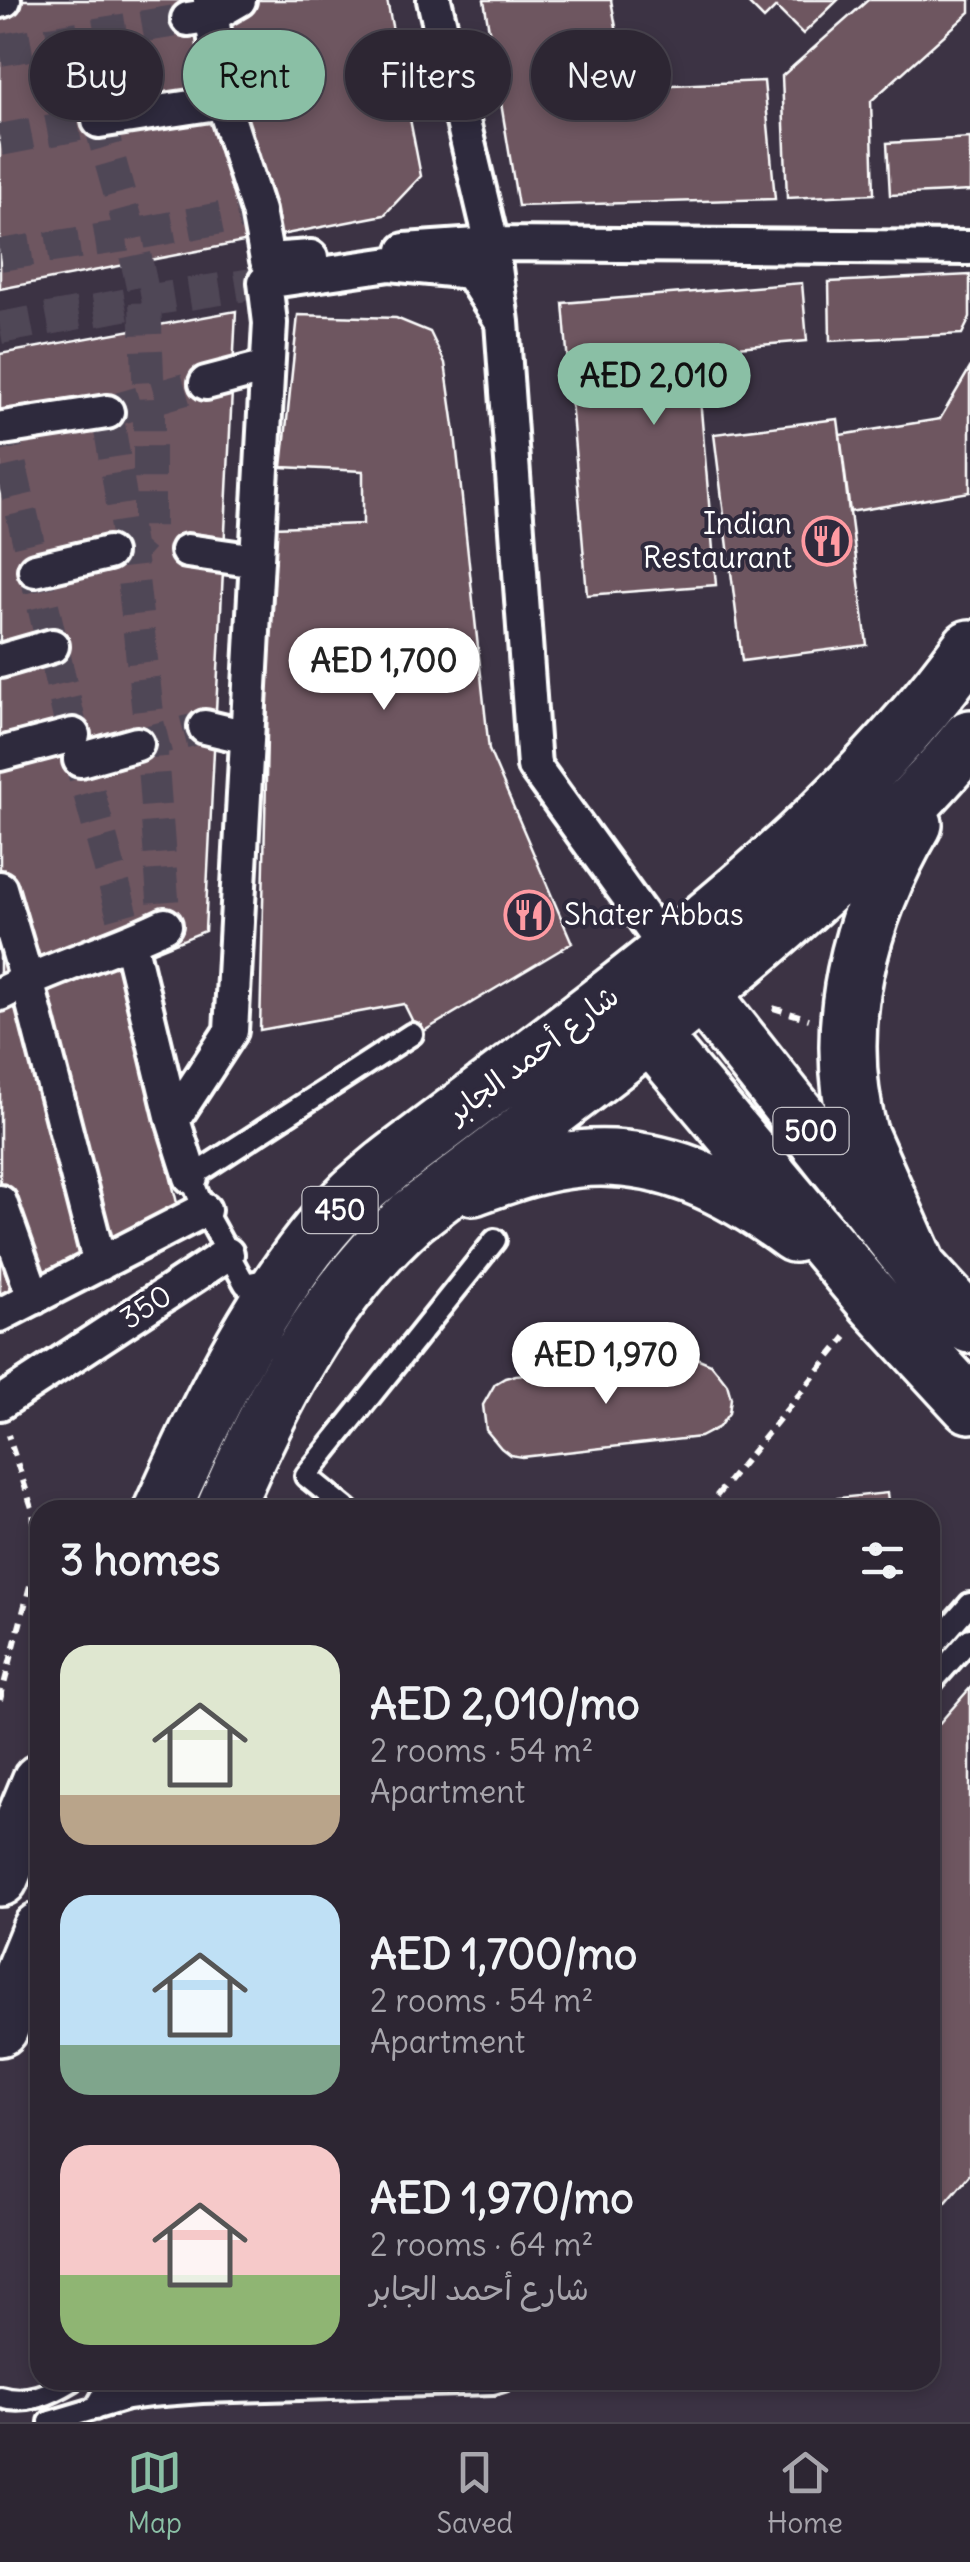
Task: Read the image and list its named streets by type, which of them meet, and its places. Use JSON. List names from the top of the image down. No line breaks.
{"streets":{"main road":["شارع أحمد الجابر","500","450"],"street":["350"]},"crossings":[["شارع أحمد الجابر","500"]],"places":{"restaurant":["Indian Restaurant","Shater Abbas"]},"page":{"chip":["Buy","Rent","Filters","New"],"price":["AED 2,010","AED 1,700","AED 1,970"],"heading":"3 homes","list":[{"name":"AED 2,010/mo","note":"2 rooms · 54 m² · Apartment"},{"name":"AED 1,700/mo","note":"2 rooms · 54 m² · Apartment"},{"name":"AED 1,970/mo","note":"2 rooms · 64 m² · شارع أحمد الجابر"}],"tabs":["Map","Saved","Home"]}}
